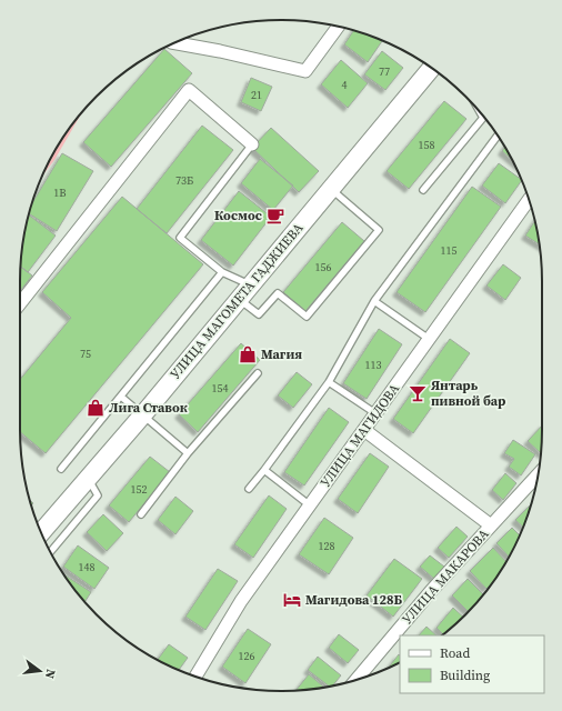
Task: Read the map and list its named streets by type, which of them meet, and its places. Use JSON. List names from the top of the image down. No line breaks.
{"streets":{"main road":["УЛИЦА МАГОМЕТА ГАДЖИЕВА"],"street":["УЛИЦА МАГИДОВА","УЛИЦА МАКАРОВА"]},"places":{"cafe":["Космос"],"shop":["Магия","Лига Ставок"],"bar":["Янтарь пивной бар"],"hotel":["Магидова 128Б"]},"house_numbers":["77","4","21","158","73Б","1В","115","156","75","113","154","152","128","148","126"],"legend":["Road","Building"],"north":"right"}
